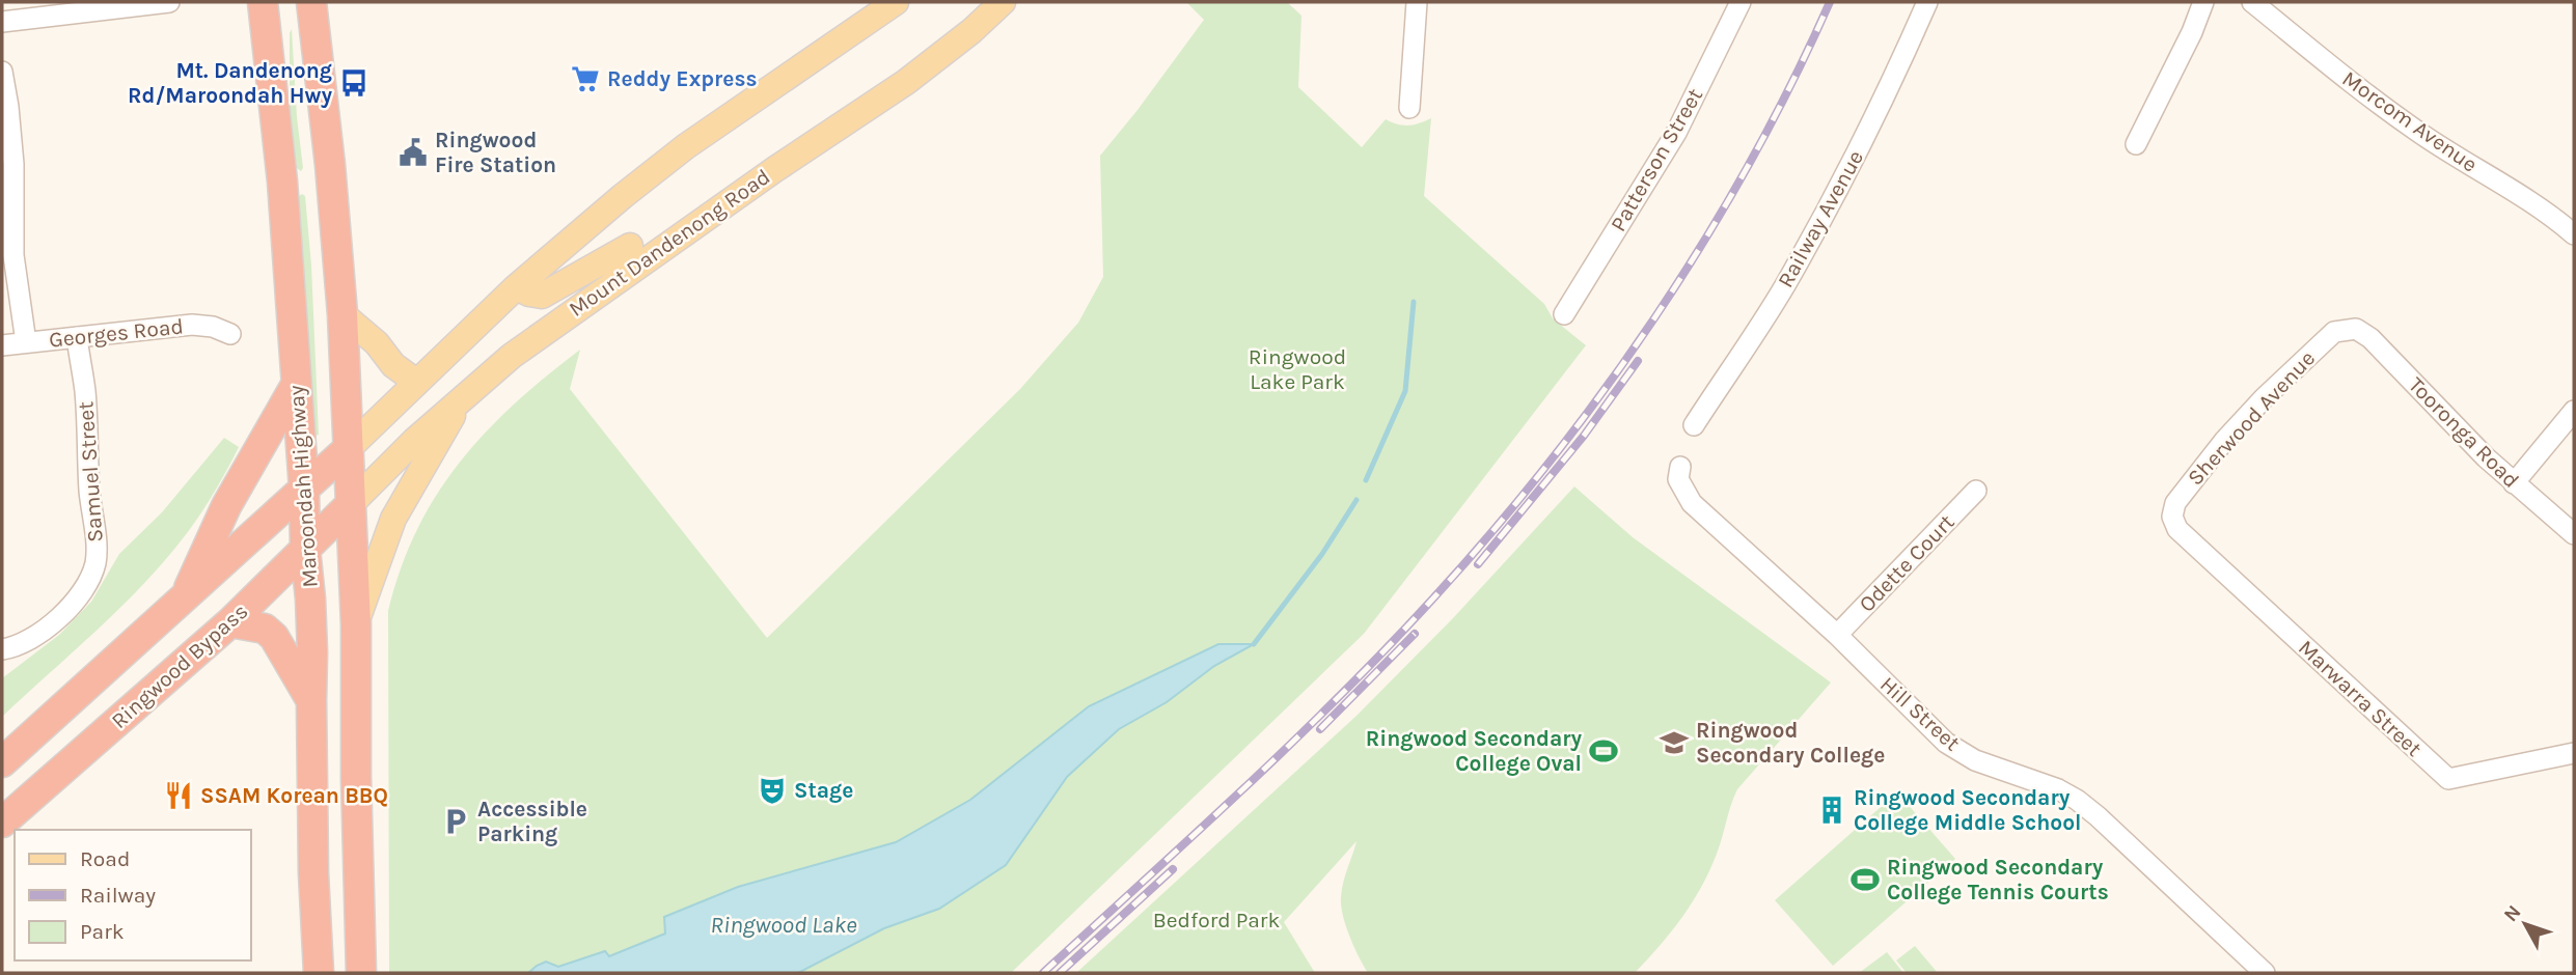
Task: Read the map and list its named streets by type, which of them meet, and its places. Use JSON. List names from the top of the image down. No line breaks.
{"streets":{"highway":["Maroondah Highway","Ringwood Bypass"],"main road":["Mount Dandenong Road"],"street":["Morcom Avenue","Patterson Street","Railway Avenue","Georges Road","Sherwood Avenue","Tooronga Road","Samuel Street","Odette Court","Marwarra Street","Hill Street"]},"crossings":[["Mount Dandenong Road","Maroondah Highway"],["Mount Dandenong Road","Ringwood Bypass"],["Georges Road","Samuel Street"],["Sherwood Avenue","Tooronga Road"],["Sherwood Avenue","Marwarra Street"],["Maroondah Highway","Ringwood Bypass"],["Odette Court","Hill Street"]],"water":["Ringwood Lake"],"parks":["Ringwood Lake Park","Bedford Park"],"places":{"supermarket":["Reddy Express"],"bus stop":["Mt. Dandenong Rd/Maroondah Hwy"],"public building":["Ringwood Fire Station"],"school or university":["Ringwood Secondary College"],"sports":["Ringwood Secondary College Oval","Ringwood Secondary College Tennis Courts"],"theatre":["Stage"],"restaurant":["SSAM Korean BBQ"],"building":["Ringwood Secondary College Middle School"],"parking":["Accessible Parking"]},"legend":["Road","Railway","Park"],"north":"top left"}
